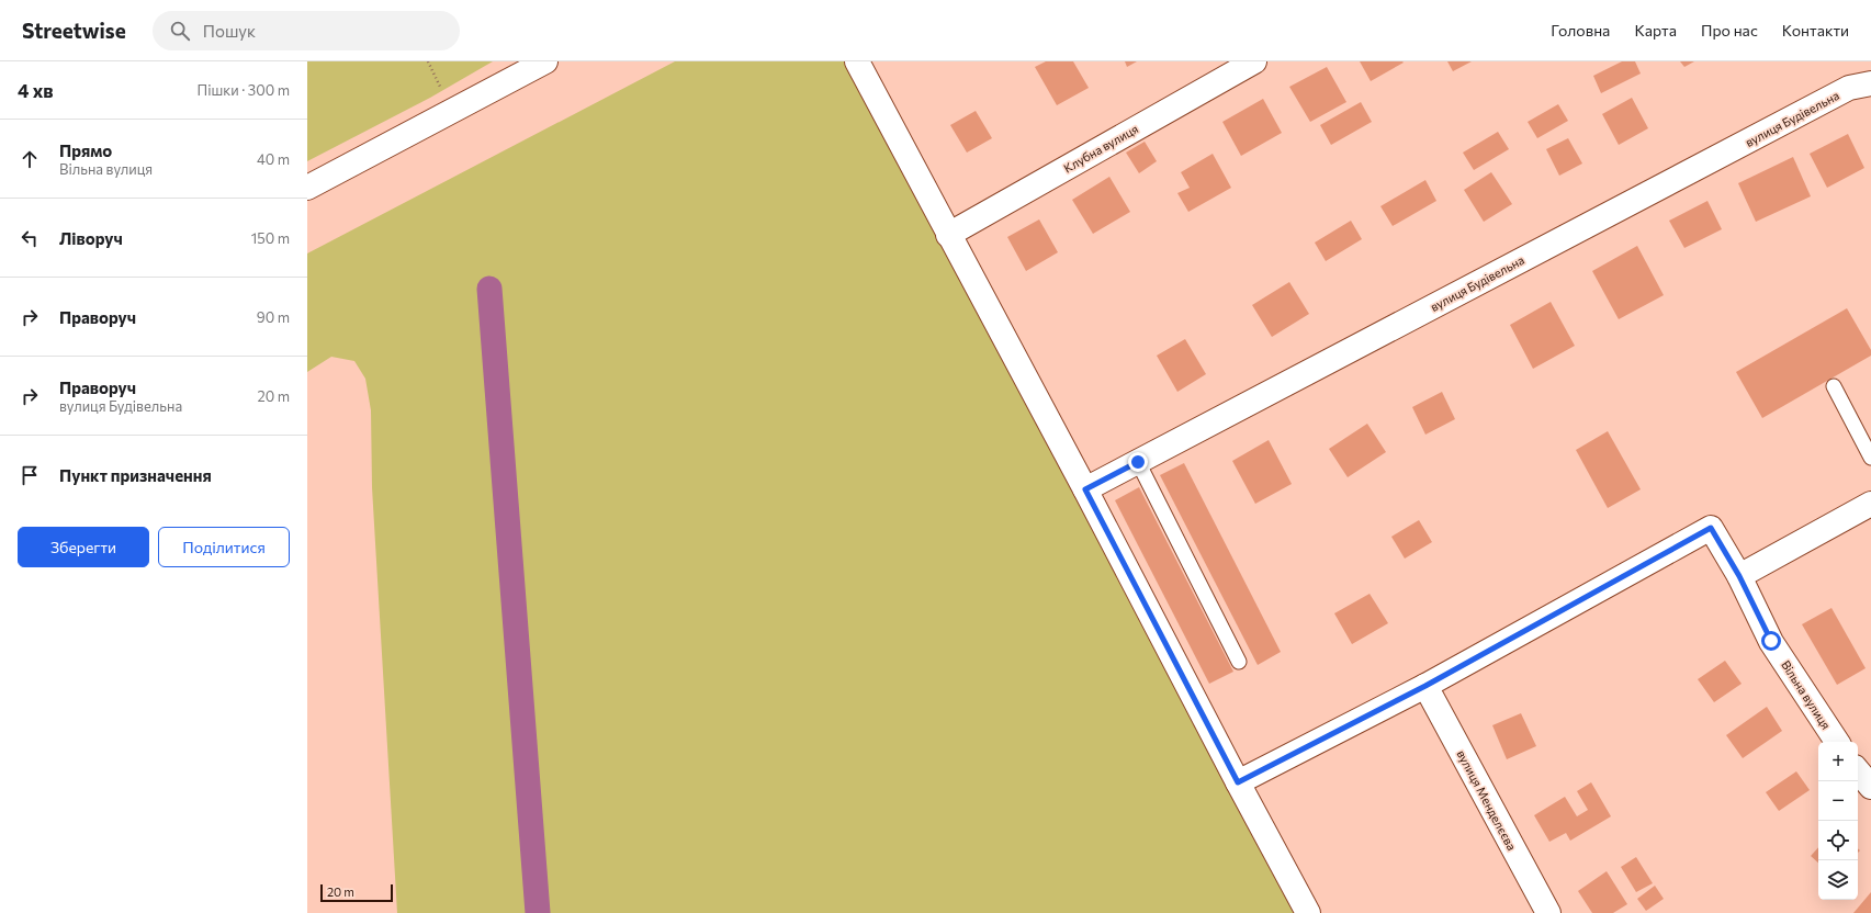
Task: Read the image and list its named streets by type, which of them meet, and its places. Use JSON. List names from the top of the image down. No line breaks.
{"streets":{"street":["вулиця Будівельна","Клубна вулиця","Вільна вулиця","вулиця Менделєєва"]},"crossings":[["Вільна вулиця","вулиця Менделєєва"]],"scale_bar":"20 m","page":{"header":"Streetwise","search":"Пошук","nav":["Головна","Карта","Про нас","Контакти"],"heading":["4 хв","Пішки · 300 m"],"list":[["Прямо","Вільна вулиця","40 m"],["Ліворуч","150 m"],["Праворуч","90 m"],["Праворуч","вулиця Будівельна","20 m"],"Пункт призначення"],"buttons":["Зберегти","Поділитися"],"map_buttons":["+","−"],"scale":"20 m"}}
